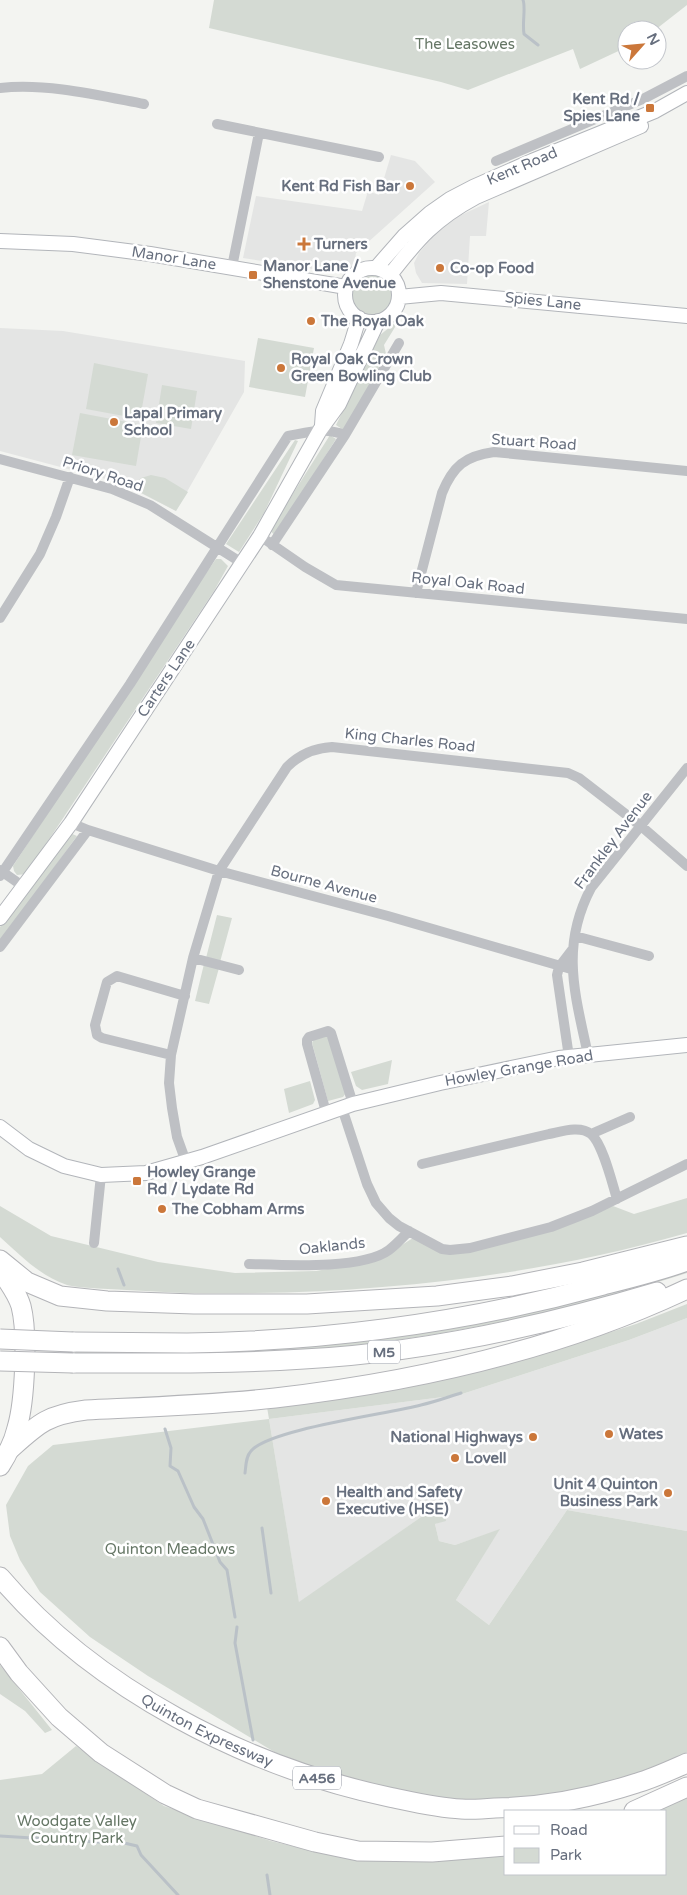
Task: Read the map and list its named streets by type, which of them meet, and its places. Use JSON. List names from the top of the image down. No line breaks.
{"streets":{"highway":["M5","Quinton Expressway","A456"],"street":["Kent Road","Manor Lane","Spies Lane","Stuart Road","Priory Road","Royal Oak Road","Carters Lane","King Charles Road","Frankley Avenue","Bourne Avenue","Howley Grange Road","Oaklands"]},"crossings":[["Kent Road","Manor Lane"],["Kent Road","Spies Lane"],["Kent Road","Carters Lane"],["Manor Lane","Spies Lane"],["Manor Lane","Carters Lane"],["Spies Lane","Carters Lane"],["Stuart Road","Royal Oak Road"],["Priory Road","Carters Lane"],["Royal Oak Road","Carters Lane"],["Carters Lane","Bourne Avenue"],["King Charles Road","Frankley Avenue"],["King Charles Road","Bourne Avenue"],["King Charles Road","Howley Grange Road"],["Frankley Avenue","Bourne Avenue"],["Frankley Avenue","Howley Grange Road"]],"parks":["The Leasowes","Quinton Meadows","Woodgate Valley Country Park"],"places":{"transit":["Kent Rd / Spies Lane","Manor Lane / Shenstone Avenue","Howley Grange Rd / Lydate Rd"],"other":["Kent Rd Fish Bar","Co-op Food","The Royal Oak","Royal Oak Crown Green Bowling Club","Lapal Primary School","The Cobham Arms","Wates","National Highways","Lovell","Unit 4 Quinton Business Park","Health and Safety Executive (HSE)"],"health":["Turners"]},"legend":["Road","Park"],"north":"top right"}
